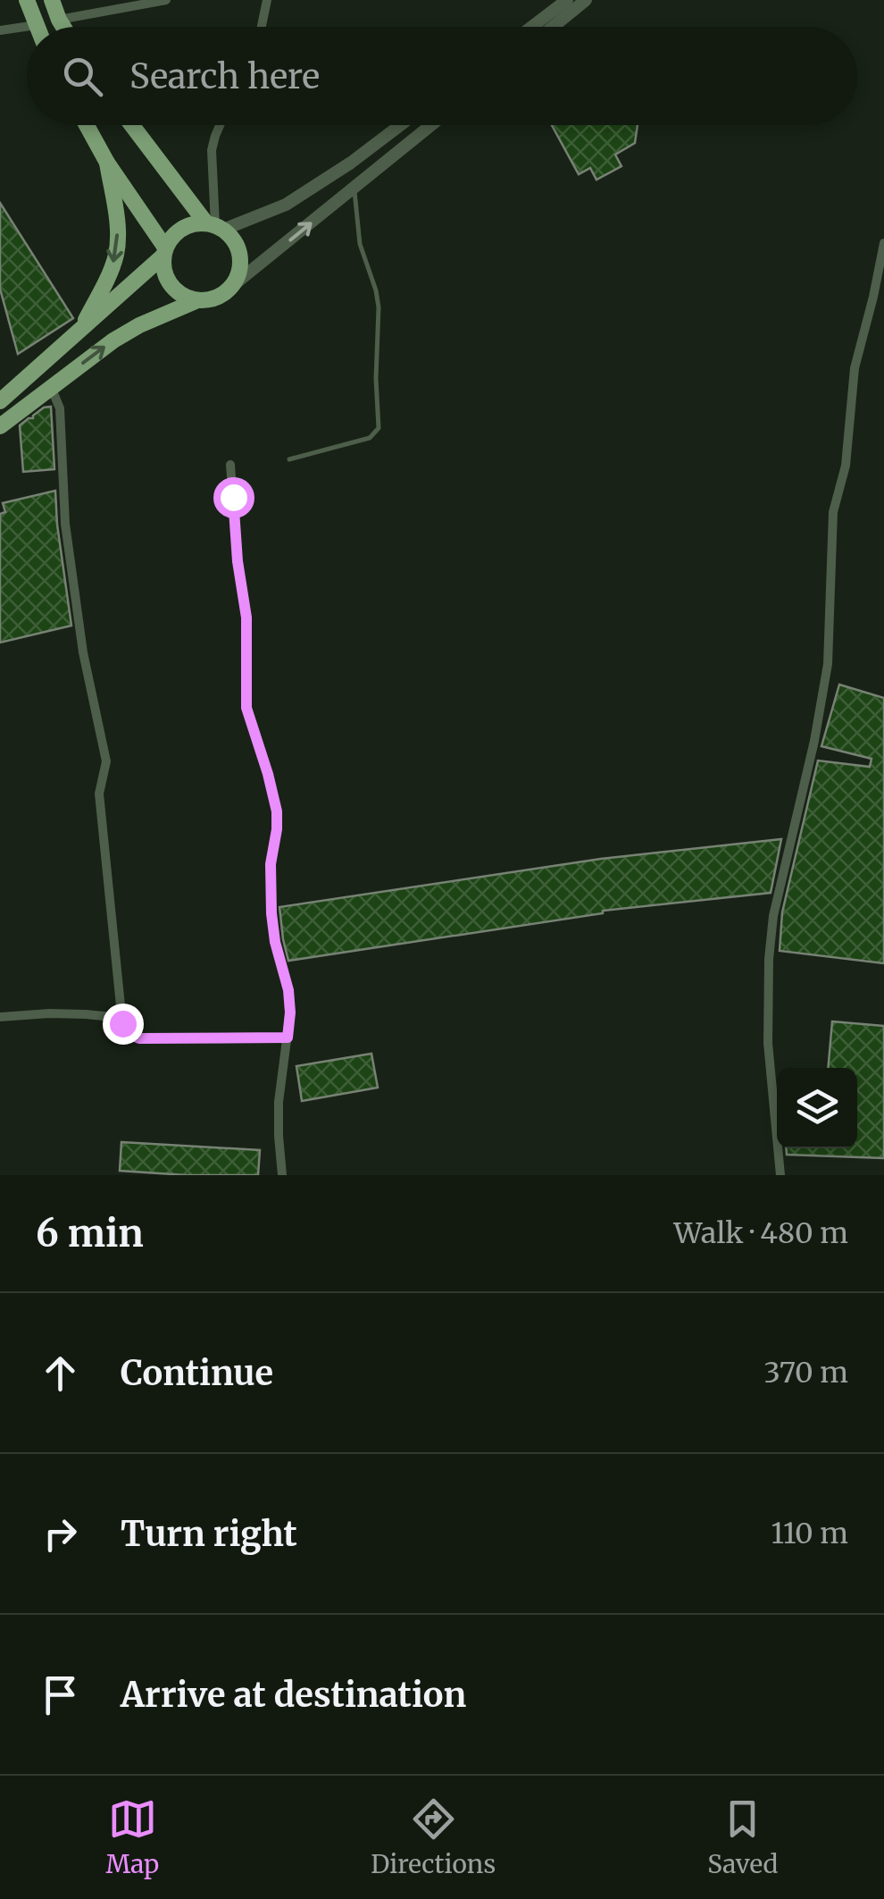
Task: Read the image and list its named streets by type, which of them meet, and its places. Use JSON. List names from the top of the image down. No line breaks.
{"page":{"search":"Search here","heading":["6 min","Walk · 480 m"],"list":[["Continue","370 m"],["Turn right","110 m"],"Arrive at destination"],"nav":["Map","Directions","Saved"]}}
